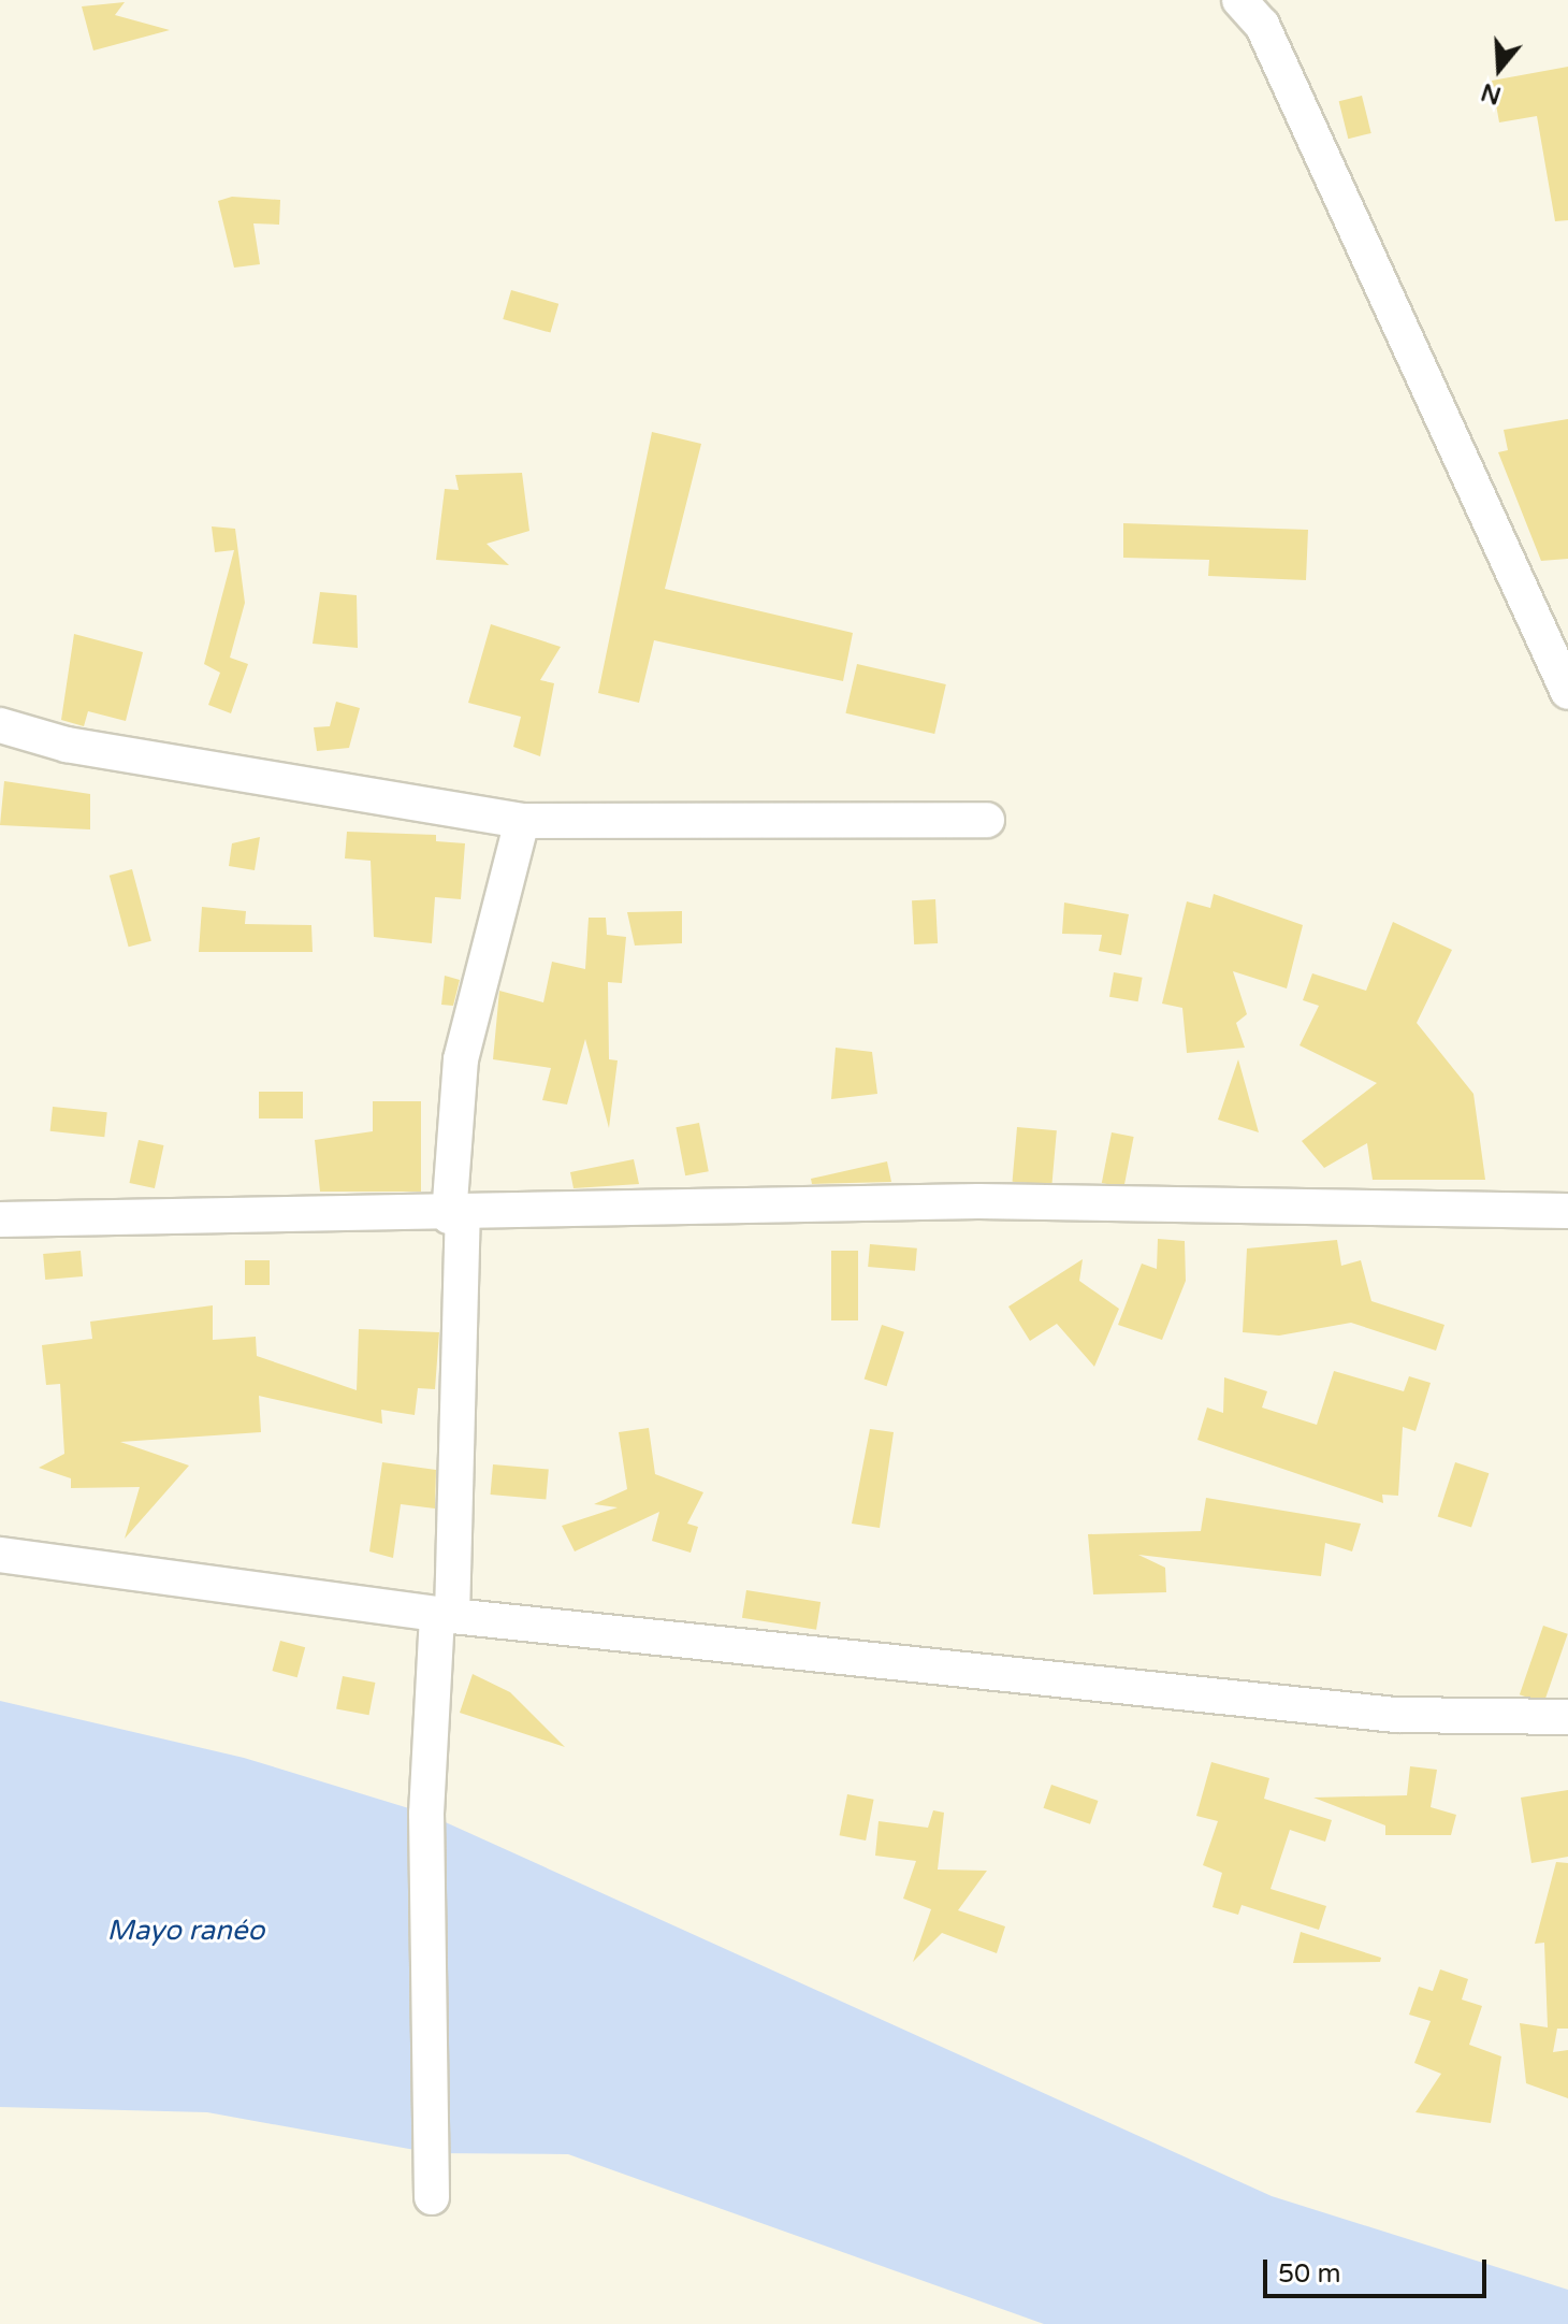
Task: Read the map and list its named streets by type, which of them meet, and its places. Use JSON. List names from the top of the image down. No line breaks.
{"water":["Mayo ranéo"],"scale_bar":"50 m","north":"bottom"}
